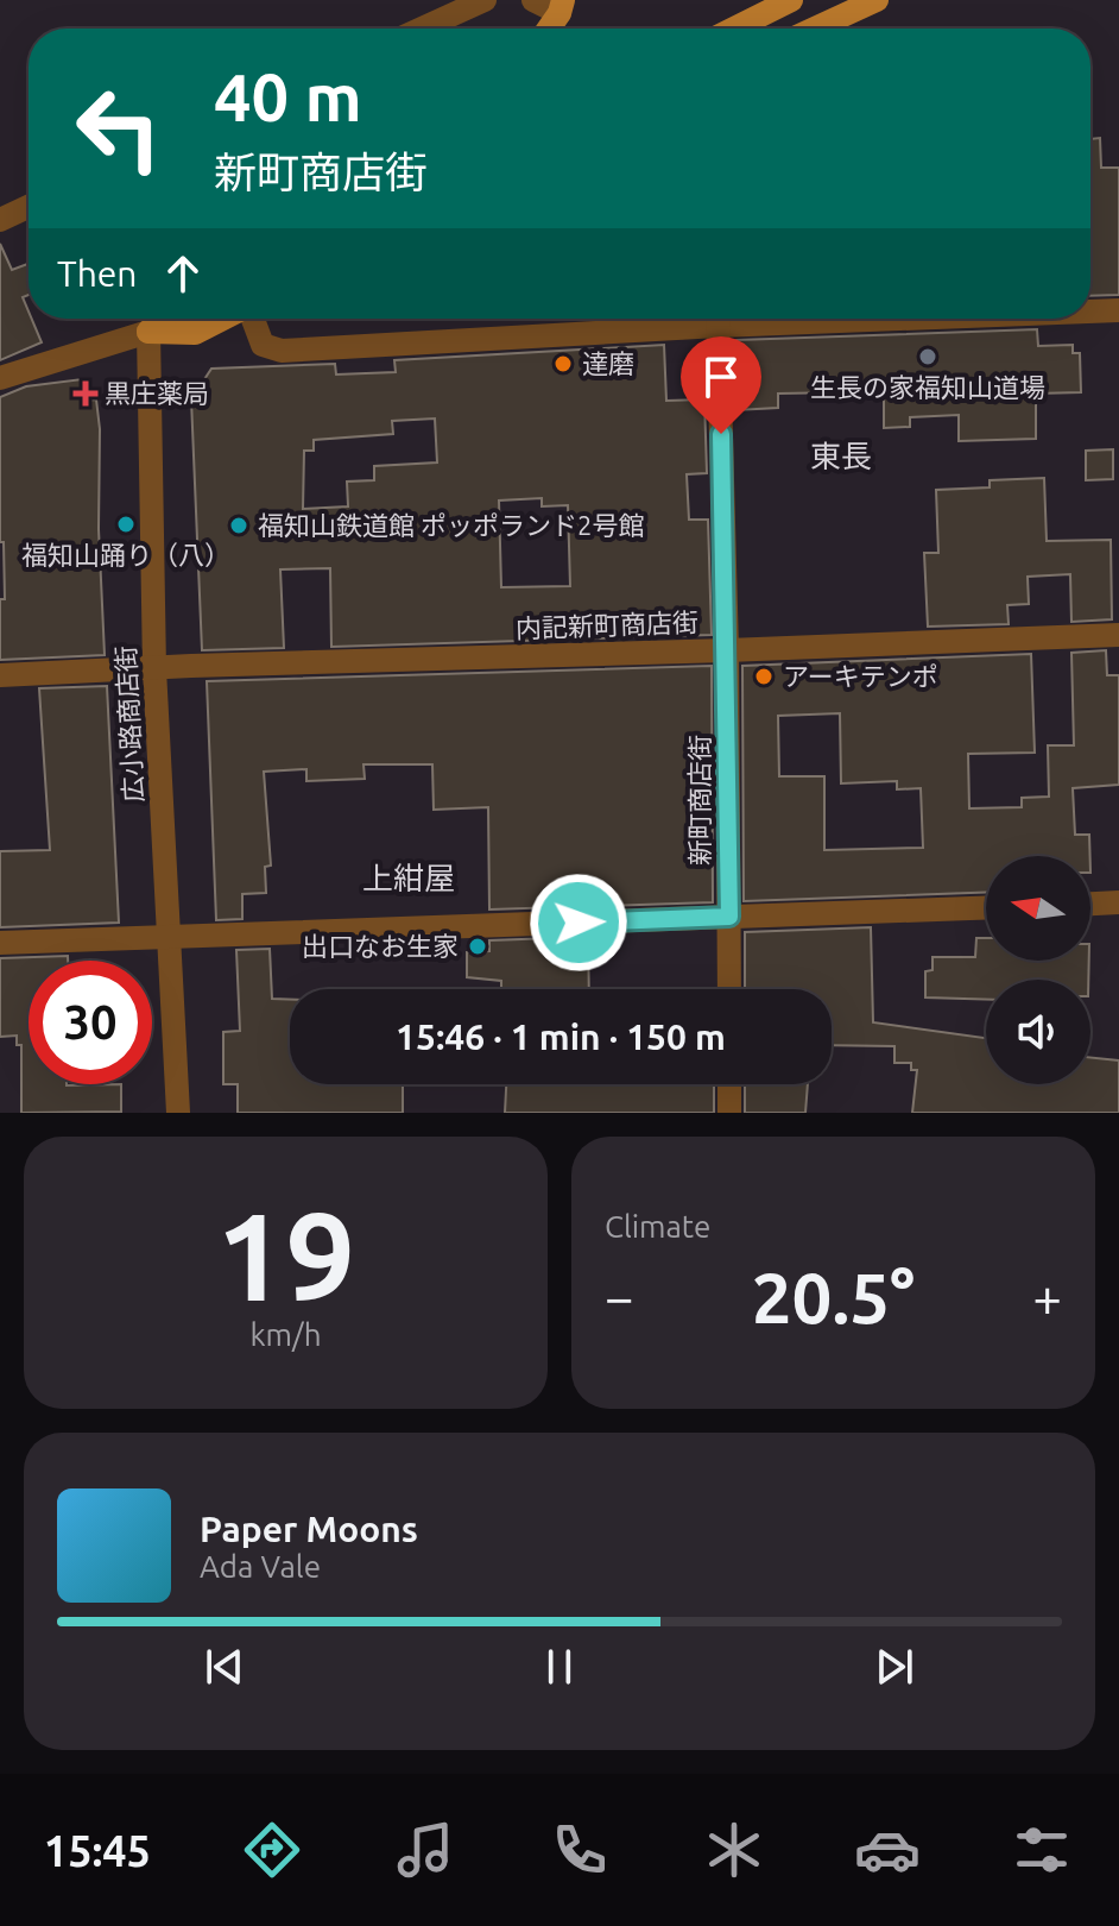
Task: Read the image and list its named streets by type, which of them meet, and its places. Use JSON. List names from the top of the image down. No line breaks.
{"streets":{"street":["内記新町商店街","広小路商店街","新町商店街"]},"crossings":[["内記新町商店街","広小路商店街"],["内記新町商店街","新町商店街"]],"districts":["東長","上紺屋"],"places":{"other":["生長の家福知山道場","達磨","福知山踊り（八）","福知山鉄道館 ポッポランド2号館","アーキテンポ","出口なお生家"],"health":["黒庄薬局"]},"north":"left","page":{"turn":["40 m","新町商店街"],"then":"Then","limit":"30","trip":"15:46 · 1 min · 150 m","tile":[["19","km/h"],"Climate"],"heat":["−","20.5°","+"],"song":["Paper Moons","Ada Vale"],"tabs":"15:45"}}
